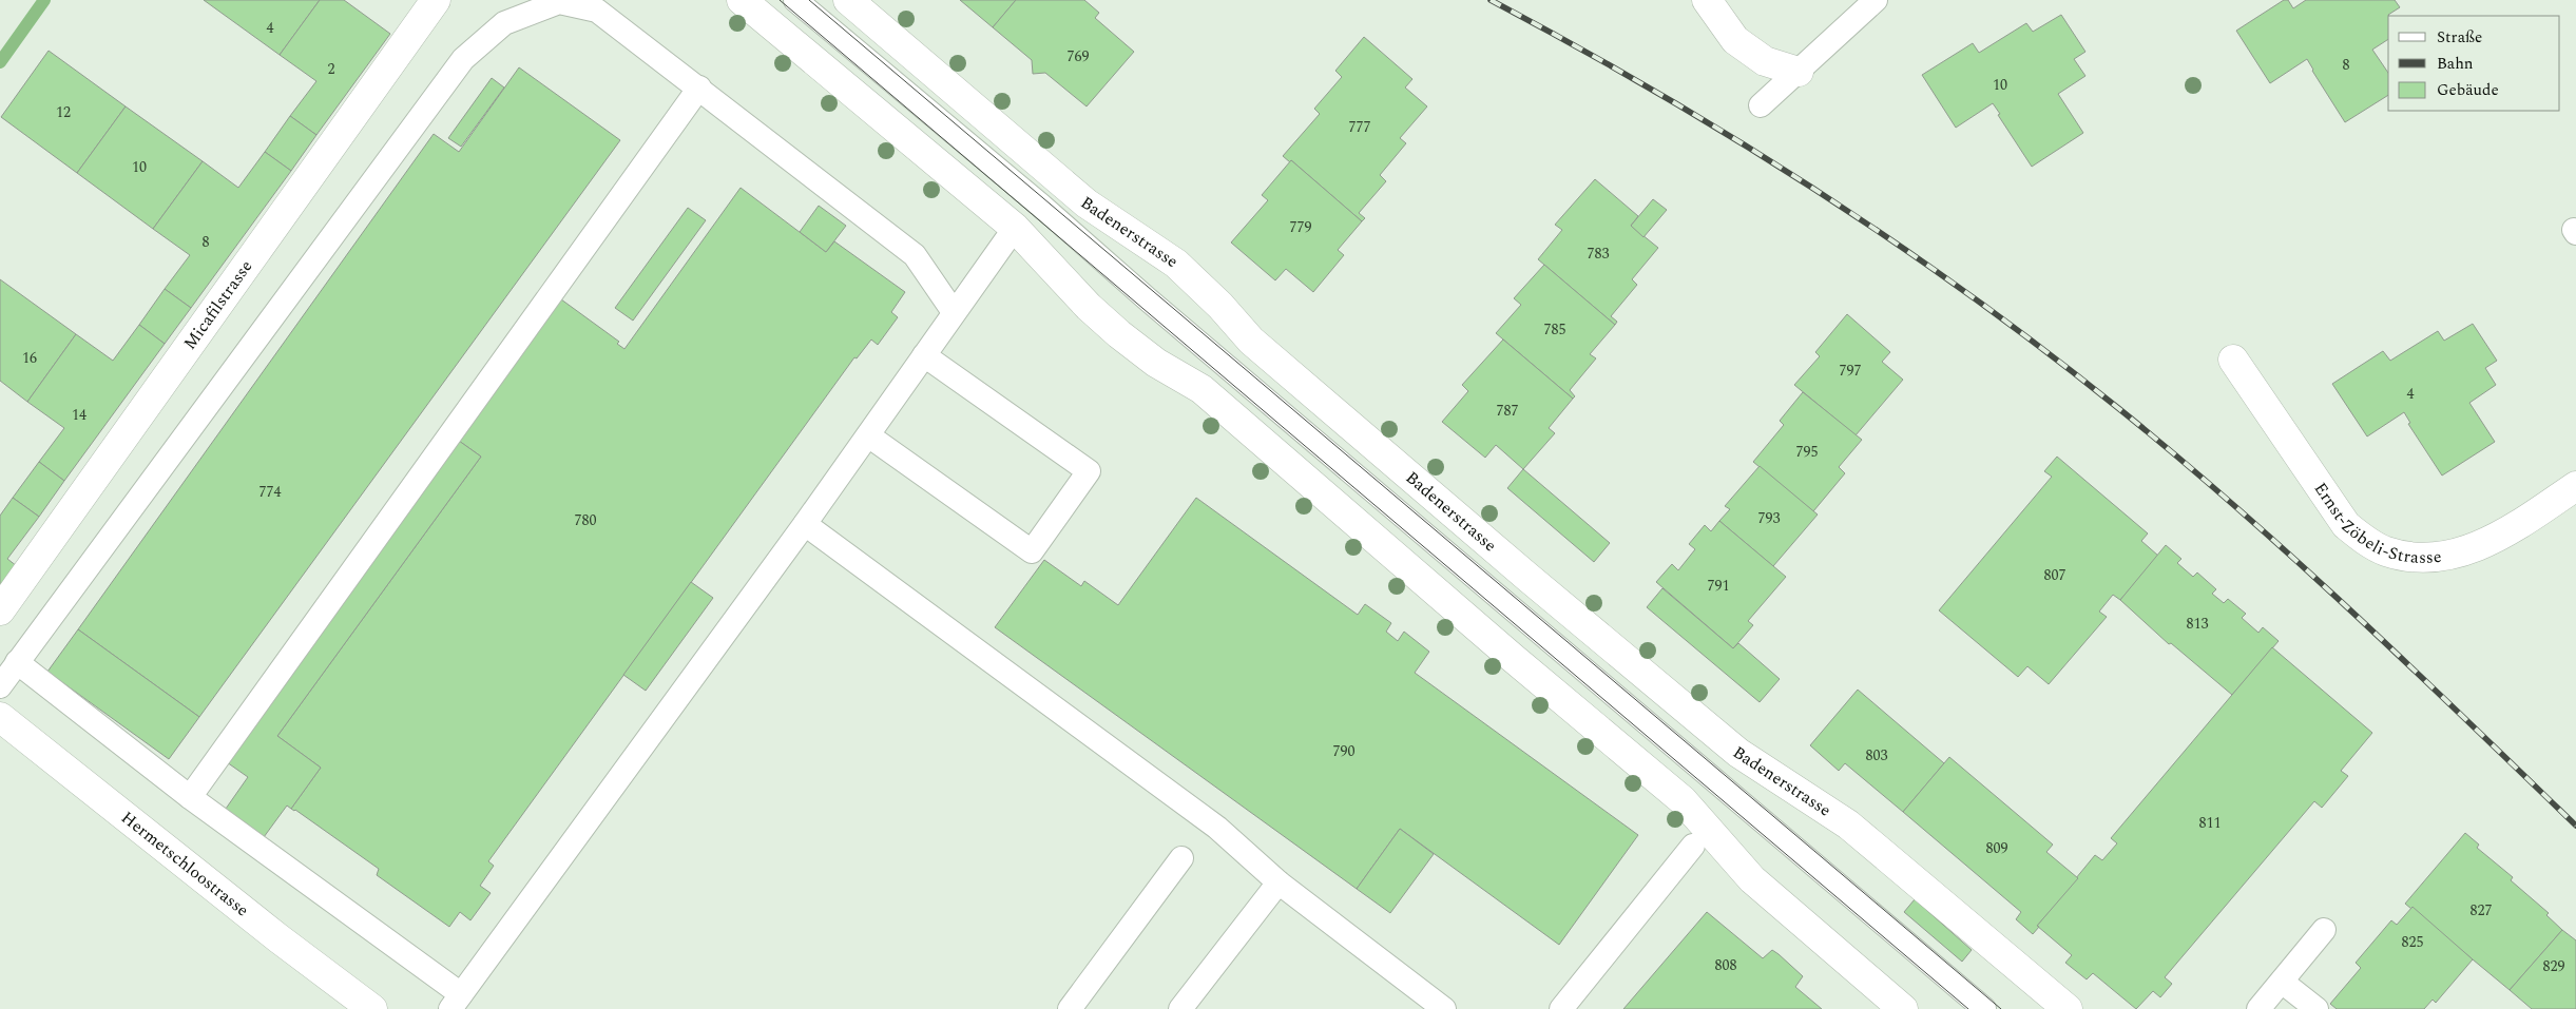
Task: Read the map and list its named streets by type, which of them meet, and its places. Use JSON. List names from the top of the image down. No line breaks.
{"streets":{"street":["Badenerstrasse","Micafilstrasse","Ernst-Zöbeli-Strasse","Hermetschloostrasse"]},"house_numbers":["4","769","8","2","10","12","777","10","779","8","783","785","16","797","4","787","14","795","774","793","780","807","791","813","790","803","811","809","827","825","808","829"],"legend":["Straße","Bahn","Gebäude"]}
